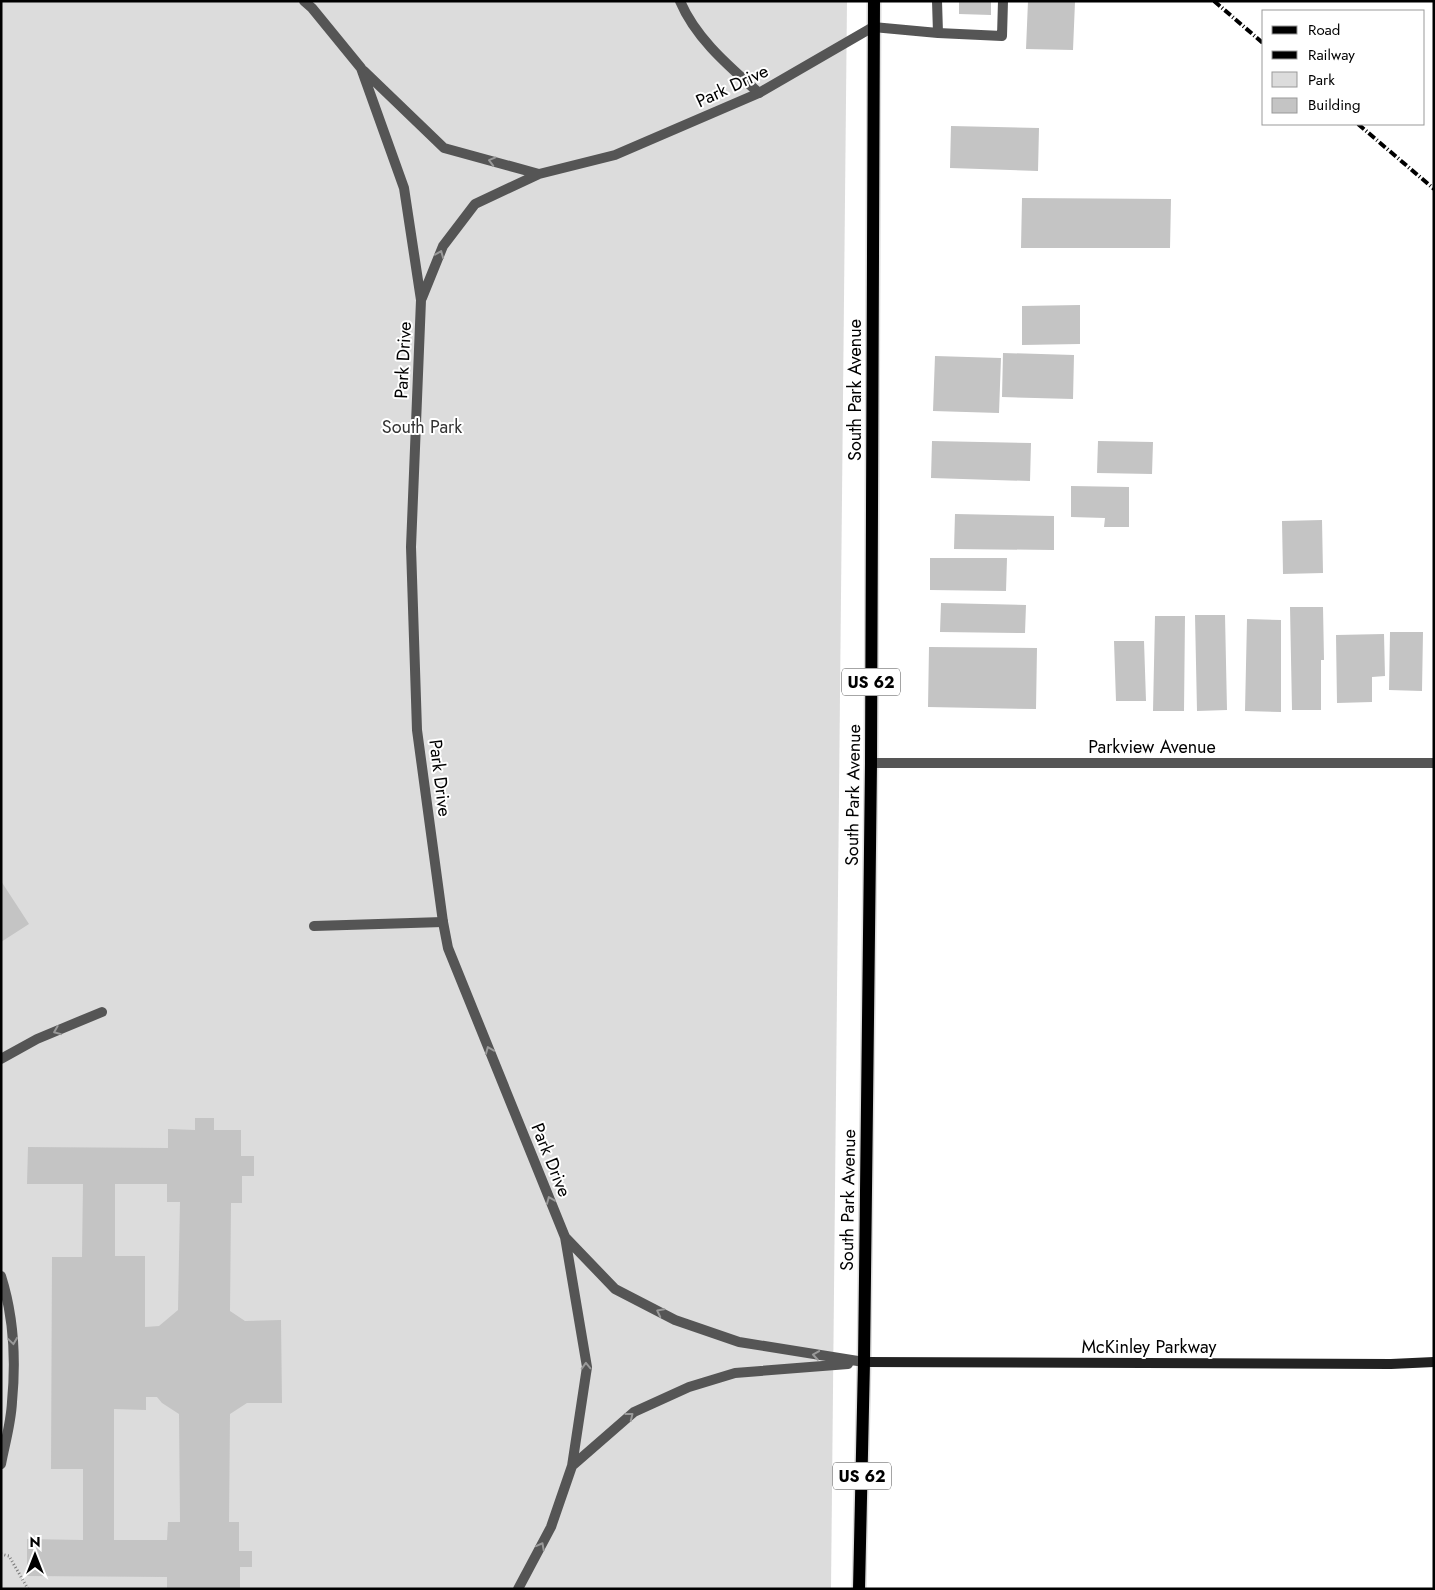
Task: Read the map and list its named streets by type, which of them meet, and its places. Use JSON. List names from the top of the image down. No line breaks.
{"streets":{"main road":["South Park Avenue","US 62"],"street":["Park Drive","Parkview Avenue","McKinley Parkway"]},"crossings":[["Park Drive","South Park Avenue"],["Park Drive","McKinley Parkway"],["South Park Avenue","Parkview Avenue"],["South Park Avenue","McKinley Parkway"]],"parks":["South Park"],"legend":["Road","Railway","Park","Building"],"north":"top"}
